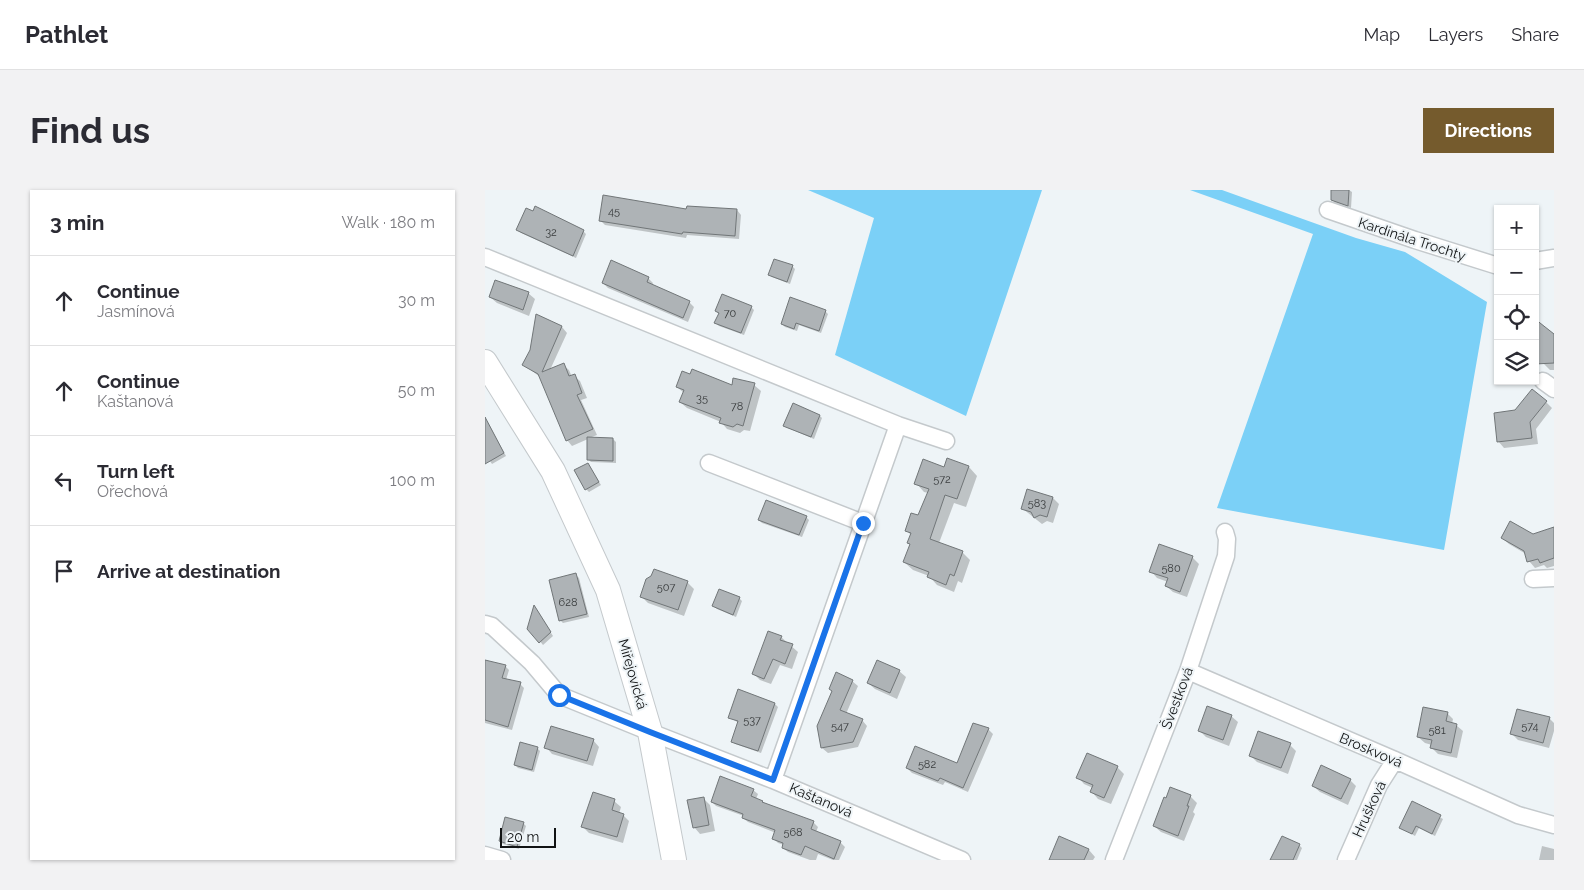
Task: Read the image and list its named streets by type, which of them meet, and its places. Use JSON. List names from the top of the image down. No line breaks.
{"streets":{"street":["Kardinála Trochty","Miřejovická","Švestková","Broskvová","Kaštanová","Hrušková"]},"crossings":[["Miřejovická","Kaštanová"],["Švestková","Broskvová"],["Broskvová","Hrušková"]],"house_numbers":["45","32","70","35","78","572","583","580","507","628","537","547","574","581","582","568"],"scale_bar":"20 m","page":{"header":"Pathlet","nav":["Map","Layers","Share"],"buttons":"Directions","title":"Find us","heading":["3 min","Walk · 180 m"],"map_buttons":["+","−"],"list":[["Continue","Jasmínová","30 m"],["Continue","Kaštanová","50 m"],["Turn left","Ořechová","100 m"],"Arrive at destination"],"scale":"20 m"}}
